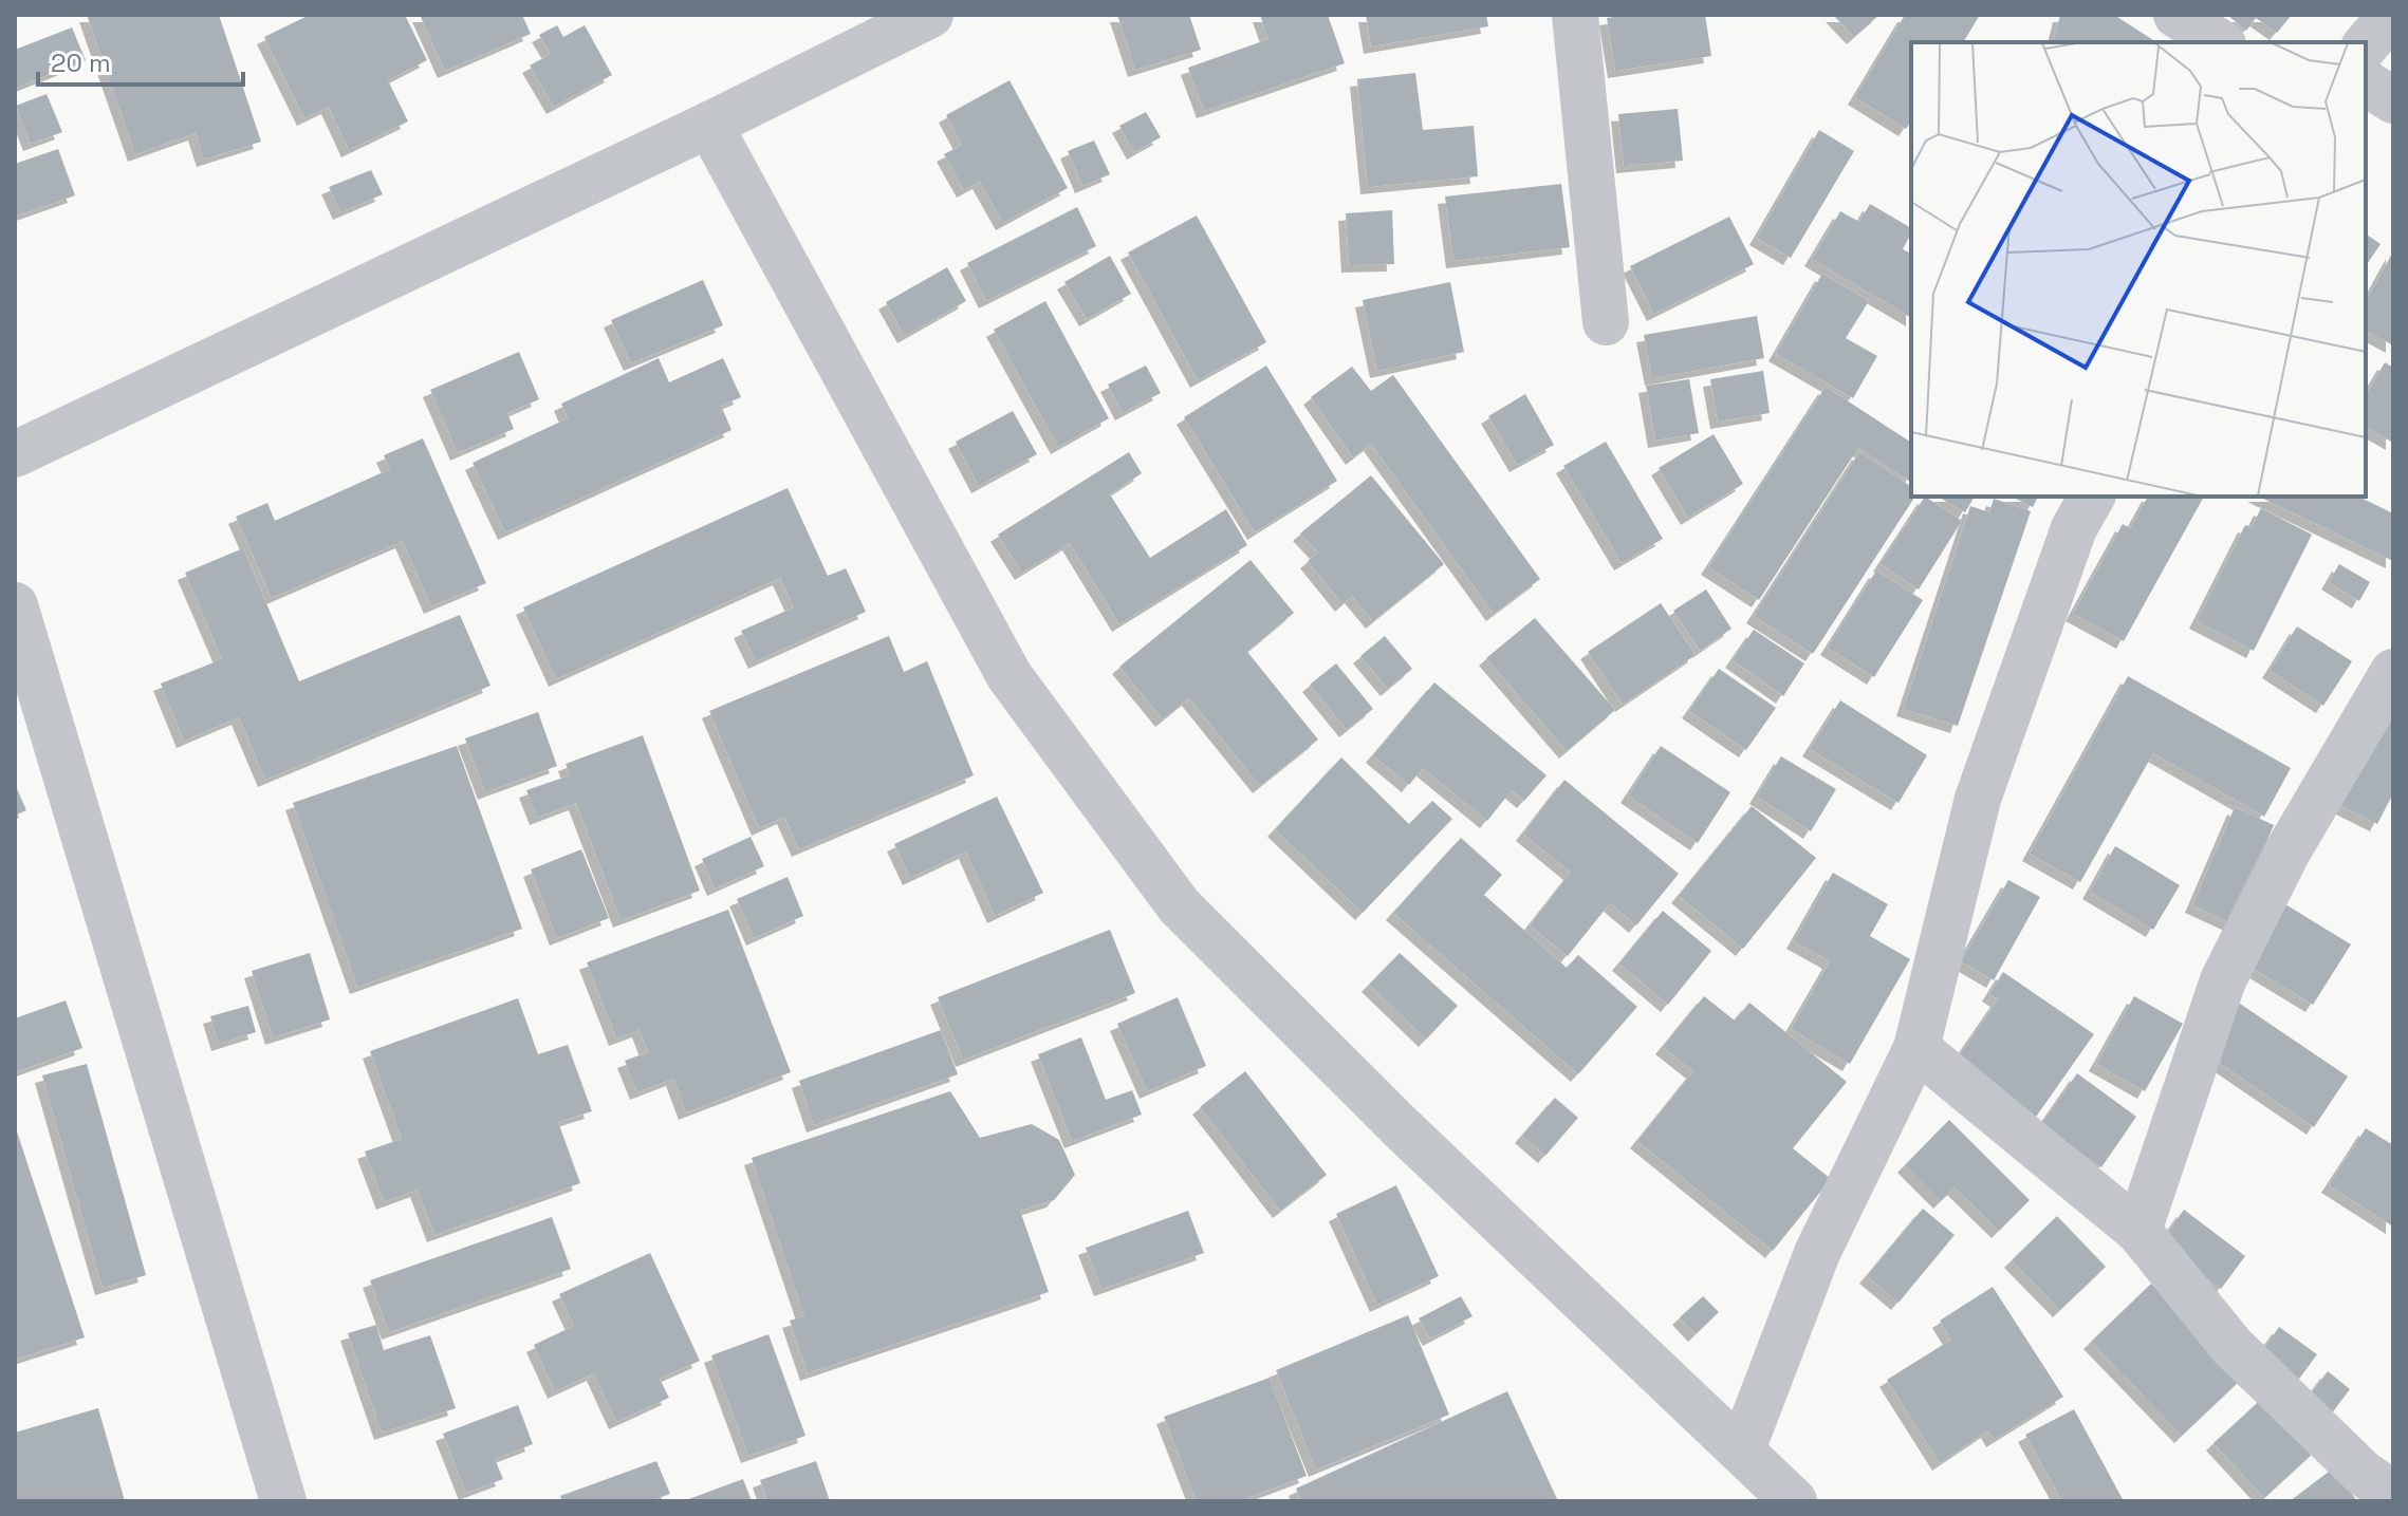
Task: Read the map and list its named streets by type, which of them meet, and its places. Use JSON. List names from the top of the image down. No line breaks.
{"scale_bar":"20 m"}
